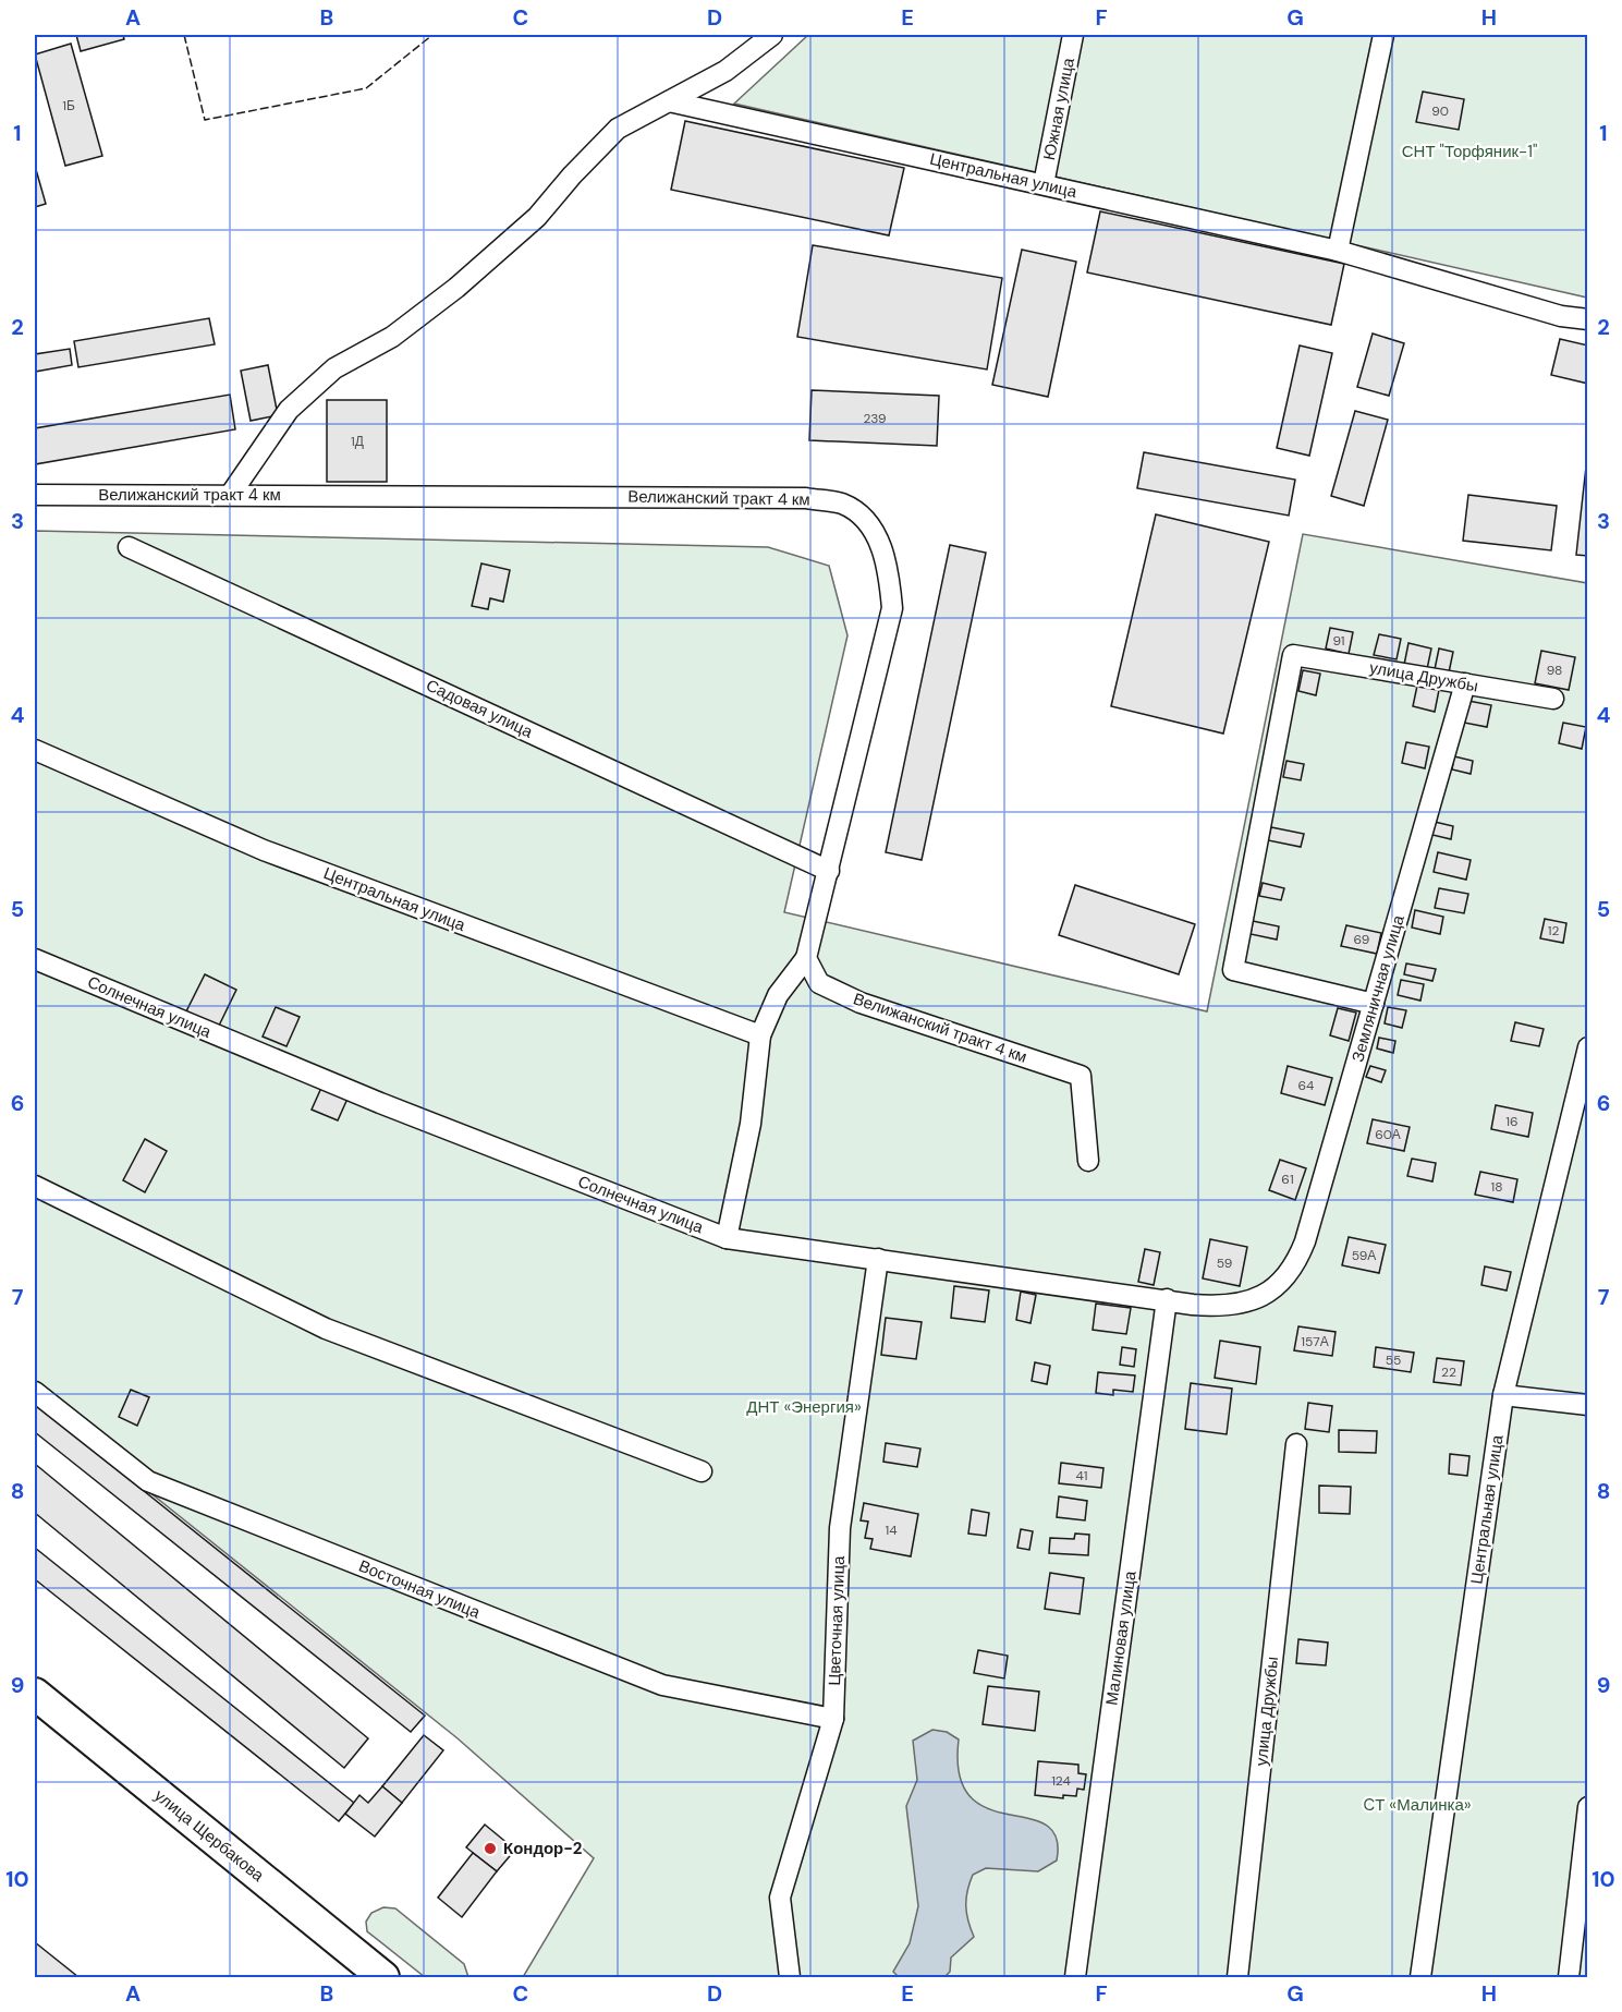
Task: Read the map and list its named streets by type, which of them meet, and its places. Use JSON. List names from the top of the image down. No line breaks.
{"streets":{"main road":["улица Щербакова"],"street":["Южная улица","Центральная улица","Велижанский тракт 4 км","улица Дружбы","Садовая улица","Земляничная улица","Солнечная улица","Восточная улица","Цветочная улица","Малиновая улица"]},"crossings":[["Южная улица","Центральная улица"],["Велижанский тракт 4 км","Садовая улица"],["улица Дружбы","Земляничная улица"],["Земляничная улица","Солнечная улица"],["Солнечная улица","Цветочная улица"],["Солнечная улица","Малиновая улица"],["Восточная улица","Цветочная улица"]],"parks":["СНТ \"Торфяник-1\"","ДНТ «Энергия»","CТ «Малинка»"],"places":["Кондор-2"],"house_numbers":["1Б","90","239","1Д","91","98","12","69","64","16","60А","61","18","59А","59","157А","55","22","41","14","124"],"grid":{"columns":["A","B","C","D","E","F","G","H"],"rows":["1","2","3","4","5","6","7","8","9","10"]}}
